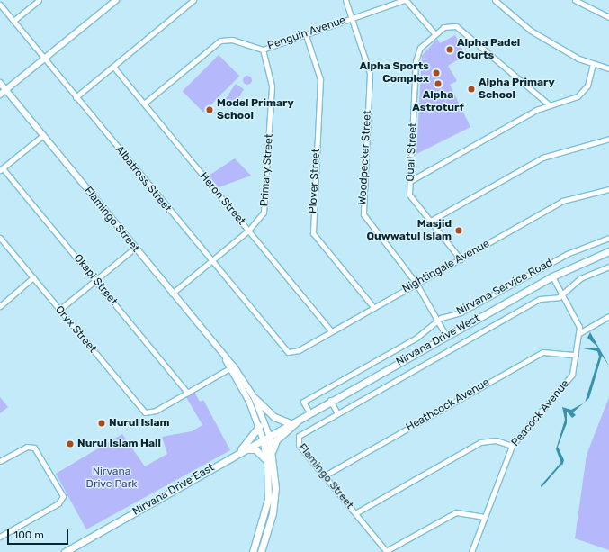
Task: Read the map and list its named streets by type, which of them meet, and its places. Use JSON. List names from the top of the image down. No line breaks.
{"streets":{"main road":["Nirvana Drive West","Nirvana Drive East"],"street":["Penguin Avenue","Quail Street","Woodpecker Street","Primary Street","Albatross Street","Plover Street","Heron Street","Flamingo Street","Nightingale Avenue","Okapi Street","Nirvana Service Road","Oryx Street","Heathcock Avenue","Peacock Avenue"]},"crossings":[["Penguin Avenue","Woodpecker Street"],["Penguin Avenue","Primary Street"],["Penguin Avenue","Plover Street"],["Penguin Avenue","Heron Street"],["Quail Street","Nightingale Avenue"],["Woodpecker Street","Nightingale Avenue"],["Woodpecker Street","Nirvana Service Road"],["Woodpecker Street","Nirvana Drive West"],["Primary Street","Albatross Street"],["Primary Street","Heron Street"],["Primary Street","Flamingo Street"],["Albatross Street","Nightingale Avenue"],["Plover Street","Nightingale Avenue"],["Heron Street","Nightingale Avenue"],["Flamingo Street","Nirvana Drive West"],["Flamingo Street","Heathcock Avenue"],["Flamingo Street","Nirvana Drive East"],["Okapi Street","Oryx Street"],["Nirvana Service Road","Nirvana Drive West"],["Nirvana Drive West","Peacock Avenue"],["Nirvana Drive West","Nirvana Drive East"],["Heathcock Avenue","Peacock Avenue"]],"parks":["Nirvana Drive Park"],"places":["Alpha Padel Courts","Alpha Sports Complex","Alpha Astroturf","Alpha Primary School","Model Primary School","Masjid Quwwatul Islam","Nurul Islam","Nurul Islam Hall"],"scale_bar":"100 m"}
